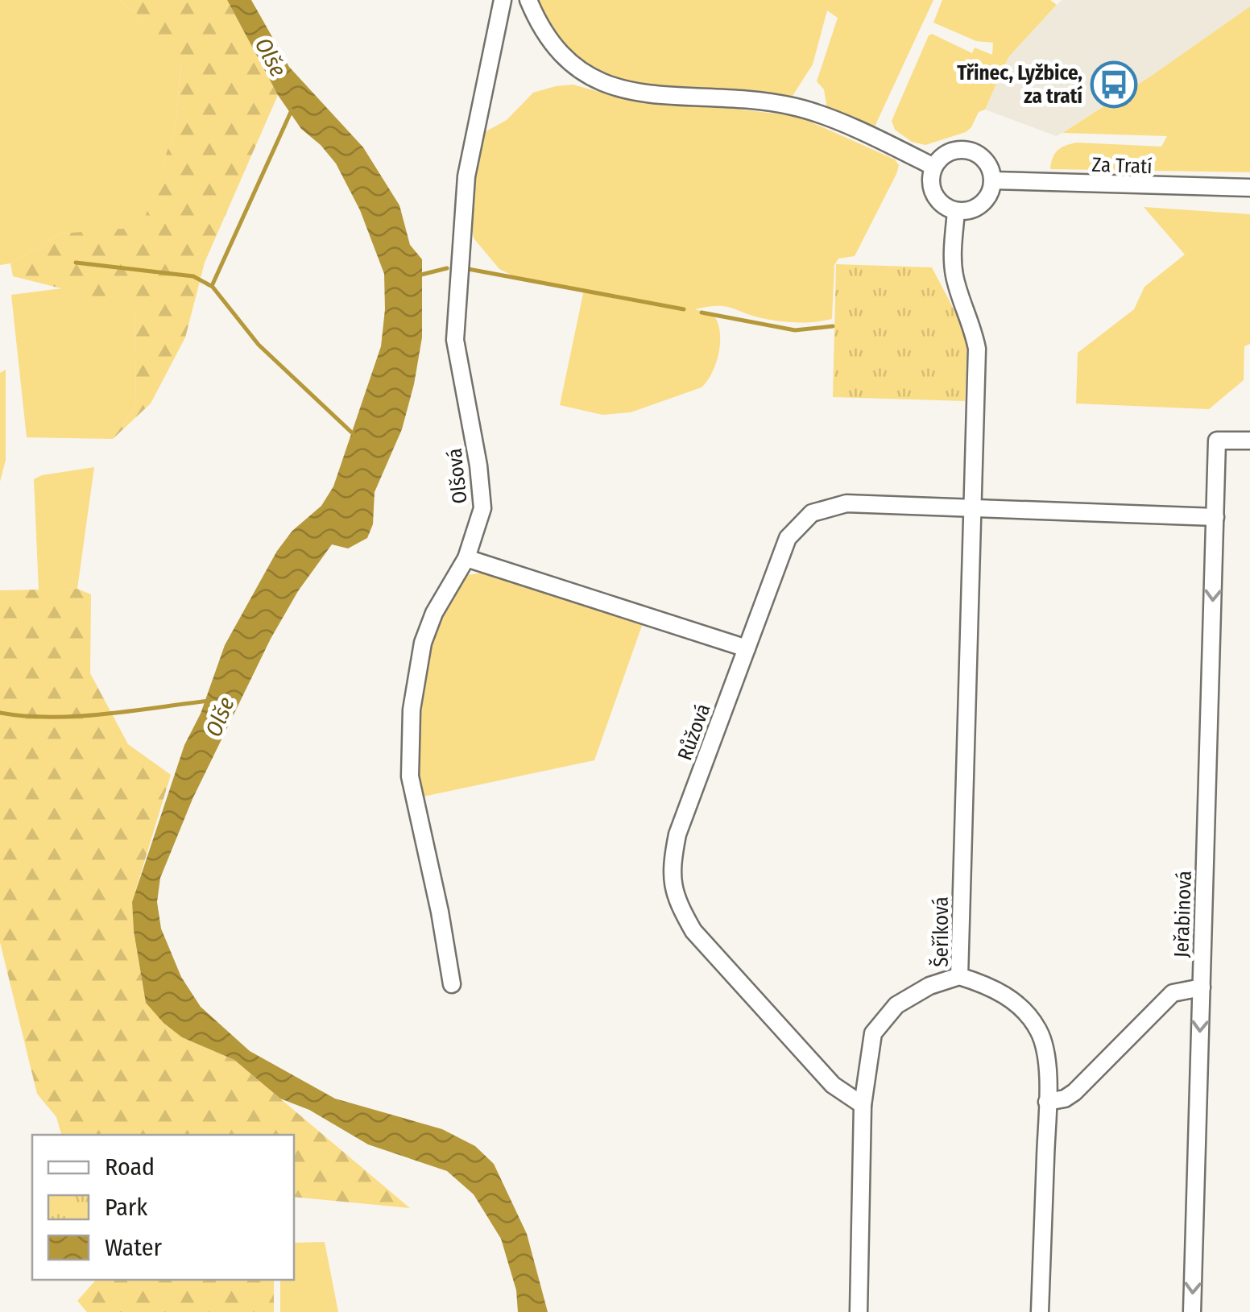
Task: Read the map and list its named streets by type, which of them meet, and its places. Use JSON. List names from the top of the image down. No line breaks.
{"streets":{"street":["Za Tratí","Olšová","Růžová","Jeřabinová","Šeříková"]},"crossings":[["Růžová","Jeřabinová"],["Růžová","Šeříková"]],"one_way":["Jeřabinová"],"water":["Olše"],"places":{"bus stop":["Třinec, Lyžbice, za tratí"]},"legend":["Road","Park","Water"]}
